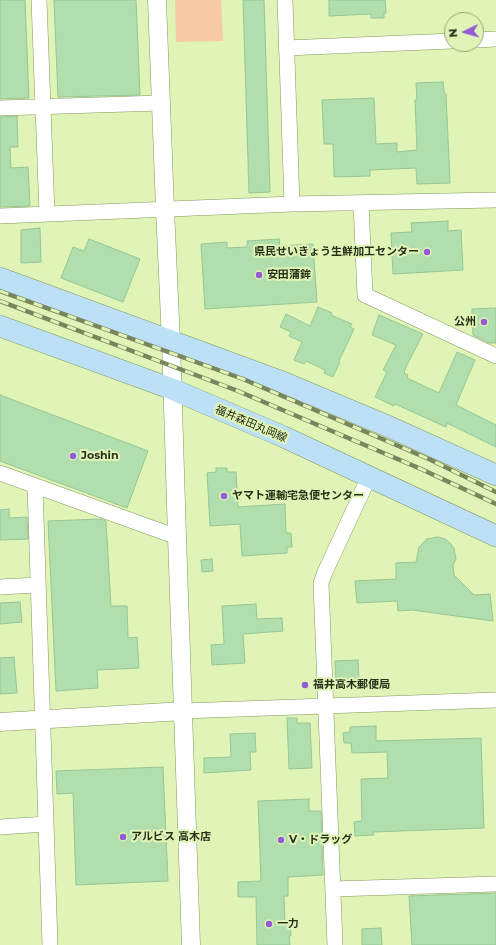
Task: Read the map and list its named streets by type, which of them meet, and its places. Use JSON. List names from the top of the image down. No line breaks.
{"streets":{"main road":["福井森田丸岡線"]},"places":["県民せいきょう生鮮加工センター","安田蒲鉾","公州","Joshin","ヤマト運輸宅急便センター","福井高木郵便局","アルビス 高木店","V・ドラッグ","一力"],"north":"left"}
